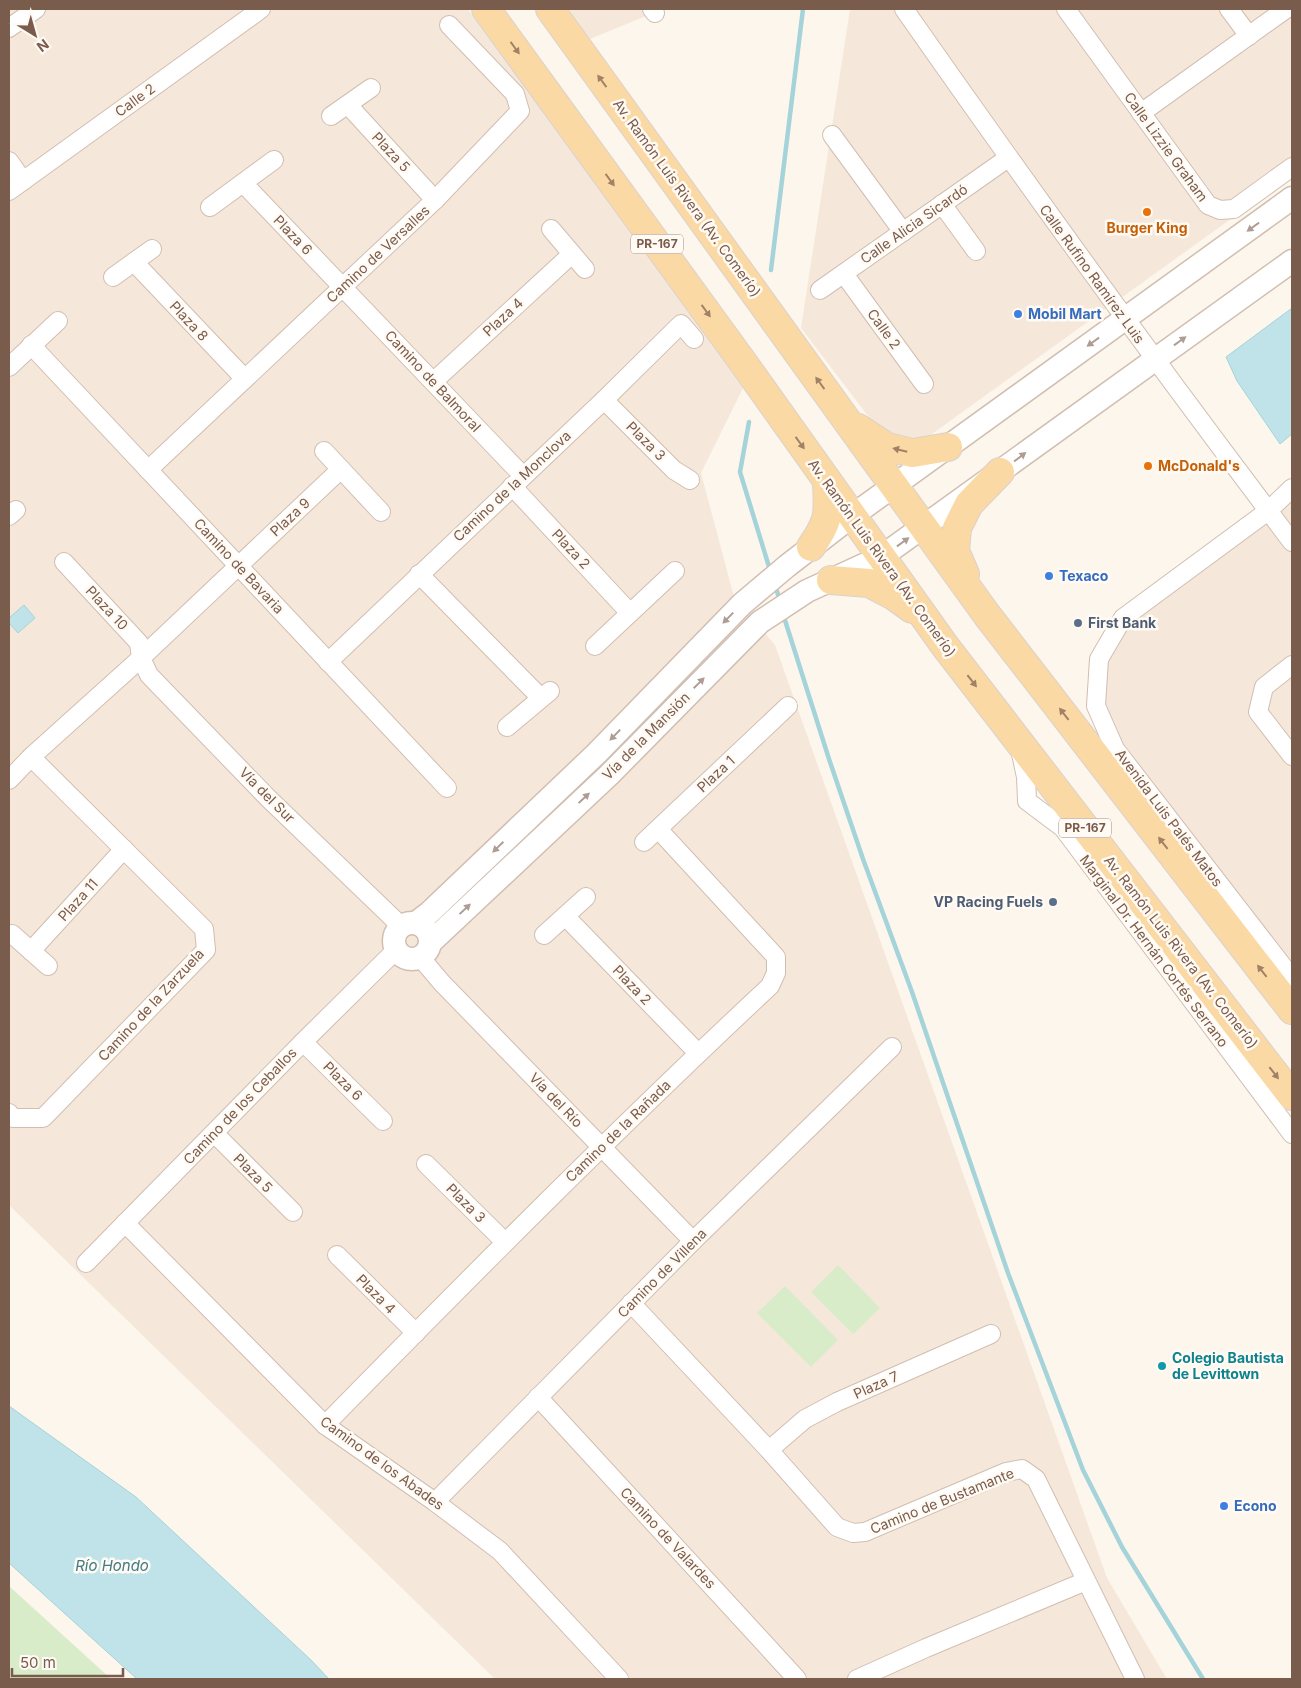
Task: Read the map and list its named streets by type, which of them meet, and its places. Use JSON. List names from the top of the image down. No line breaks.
{"streets":{"main road":["Av. Ramón Luis Rivera (Av. Comerío)","PR-167"],"street":["Calle 2","Calle Lizzie Graham","Plaza 5","Calle Alicia Sicardó","Plaza 6","Camino de Versalles","Calle Rufino Ramírez Luis","Plaza 4","Plaza 8","Camino de Balmoral","Plaza 3","Camino de la Monclova","Plaza 9","Plaza 2","Camino de Bavaria","Plaza 10","Vía de la Mansión","Plaza 1","Vía del Sur","Avenida Luis Palés Matos","Plaza 11","Marginal Dr. Hernán Cortés Serrano","Camino de la Zarzuela","Vía del Río","Camino de los Ceballos","Camino de la Rañada","Camino de Villena","Plaza 7","Camino de los Abades","Camino de Bustamante","Camino de Valardes"]},"crossings":[["Calle 2","Calle Alicia Sicardó"],["Plaza 5","Camino de Versalles"],["Plaza 5","Camino de los Ceballos"],["Av. Ramón Luis Rivera (Av. Comerío)","Vía de la Mansión"],["Av. Ramón Luis Rivera (Av. Comerío)","Marginal Dr. Hernán Cortés Serrano"],["Calle Alicia Sicardó","Calle Rufino Ramírez Luis"],["Plaza 6","Camino de Versalles"],["Plaza 6","Camino de Balmoral"],["Plaza 6","Camino de los Ceballos"],["Camino de Versalles","Plaza 8"],["Camino de Versalles","Camino de Balmoral"],["Camino de Versalles","Camino de Bavaria"],["Calle Rufino Ramírez Luis","Vía de la Mansión"],["Calle Rufino Ramírez Luis","Avenida Luis Palés Matos"],["Plaza 4","Camino de Balmoral"],["Plaza 4","Camino de la Rañada"],["Camino de Balmoral","Camino de la Monclova"],["Camino de Balmoral","Plaza 2"],["Plaza 3","Camino de la Monclova"],["Plaza 3","Camino de la Rañada"],["Camino de la Monclova","Plaza 2"],["Camino de la Monclova","Camino de Bavaria"],["Plaza 9","Camino de Bavaria"],["Plaza 2","Camino de la Rañada"],["Plaza 10","Vía del Sur"],["Vía de la Mansión","Vía del Sur"],["Vía de la Mansión","Vía del Río"],["Vía de la Mansión","Camino de los Ceballos"],["Plaza 1","Camino de la Rañada"],["Vía del Sur","Vía del Río"],["Vía del Sur","Camino de los Ceballos"],["Plaza 11","Camino de la Zarzuela"],["Vía del Río","Camino de los Ceballos"],["Vía del Río","Camino de la Rañada"],["Vía del Río","Camino de Villena"],["Camino de los Ceballos","Camino de los Abades"],["Camino de la Rañada","Camino de los Abades"],["Camino de Villena","Camino de los Abades"],["Camino de Villena","Camino de Bustamante"],["Camino de Villena","Camino de Valardes"],["Plaza 7","Camino de Bustamante"]],"water":["Río Hondo"],"places":["Burger King","Mobil Mart","McDonald's","Texaco","First Bank","VP Racing Fuels","Colegio Bautista de Levittown","Econo"],"scale_bar":"50 m","north":"bottom right"}
